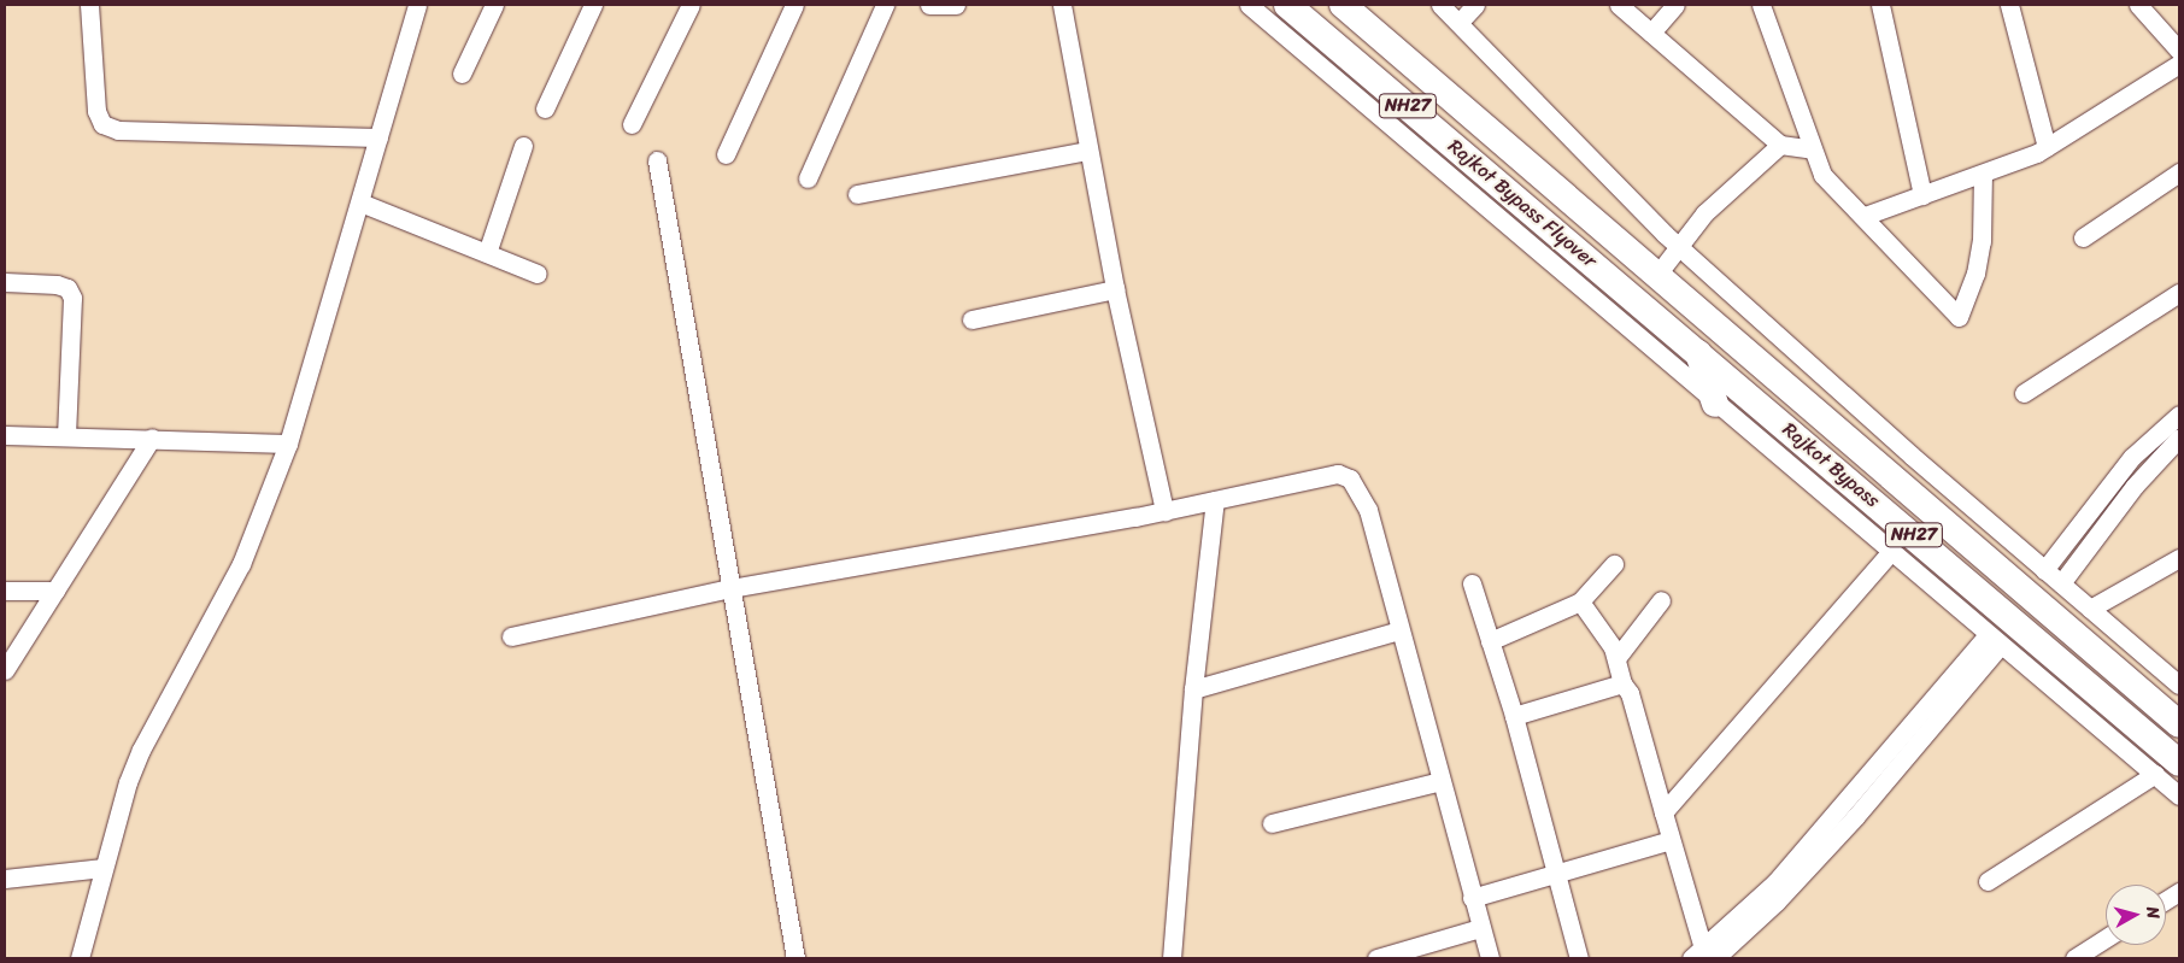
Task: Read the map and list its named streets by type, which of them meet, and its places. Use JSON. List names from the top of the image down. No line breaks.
{"streets":{"highway":["NH27","Rajkot Bypass Flyover","Rajkot Bypass"]},"crossings":[["Rajkot Bypass Flyover","Rajkot Bypass"]],"north":"right"}
